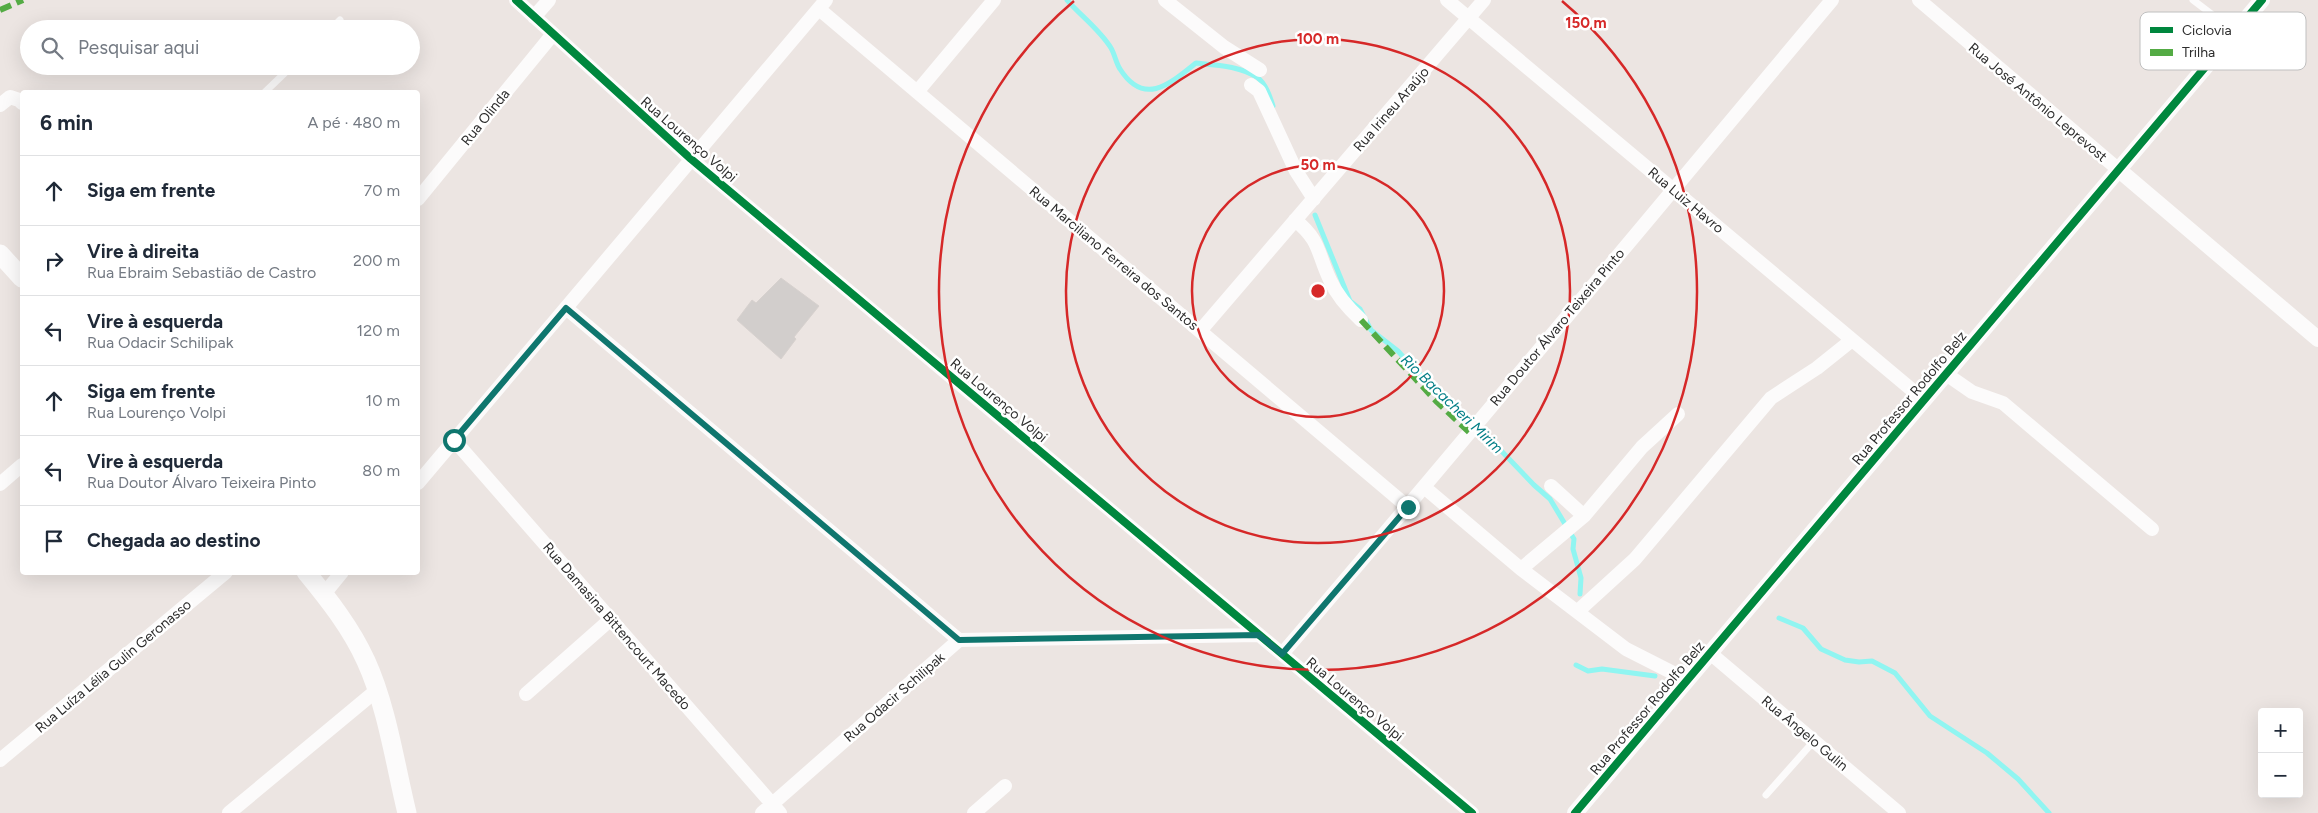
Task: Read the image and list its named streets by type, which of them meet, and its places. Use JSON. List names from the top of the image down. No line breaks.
{"streets":{"street":["Rua José Antônio Leprevost","Rua Irineu Araújo","Rua Olinda","Rua Lourenço Volpi","Rua Luiz Havro","Rua Marciliano Ferreira dos Santos","Rua Doutor Álvaro Teixeira Pinto","Rua Professor Rodolfo Belz","Rua Damasina Bittencourt Macedo","Rua Luíza Lélia Gulin Geronasso","Rua Odacir Schilipak","Rua Ângelo Gulin"]},"crossings":[["Rua José Antônio Leprevost","Rua Professor Rodolfo Belz"],["Rua Irineu Araújo","Rua Luiz Havro"],["Rua Irineu Araújo","Rua Marciliano Ferreira dos Santos"],["Rua Olinda","Rua Lourenço Volpi"],["Rua Lourenço Volpi","Rua Doutor Álvaro Teixeira Pinto"],["Rua Luiz Havro","Rua Doutor Álvaro Teixeira Pinto"],["Rua Luiz Havro","Rua Professor Rodolfo Belz"],["Rua Marciliano Ferreira dos Santos","Rua Doutor Álvaro Teixeira Pinto"],["Rua Professor Rodolfo Belz","Rua Ângelo Gulin"],["Rua Damasina Bittencourt Macedo","Rua Odacir Schilipak"]],"water":["Rio Bacacheri Mirim"],"legend":["Ciclovia","Trilha"],"page":{"search":"Pesquisar aqui","heading":["6 min","A pé · 480 m"],"list":[["Siga em frente","70 m"],["Vire à direita","Rua Ebraim Sebastião de Castro","200 m"],["Vire à esquerda","Rua Odacir Schilipak","120 m"],["Siga em frente","Rua Lourenço Volpi","10 m"],["Vire à esquerda","Rua Doutor Álvaro Teixeira Pinto","80 m"],"Chegada ao destino"],"map_buttons":["+","−"]},"rings":["150 m","100 m","50 m"]}
